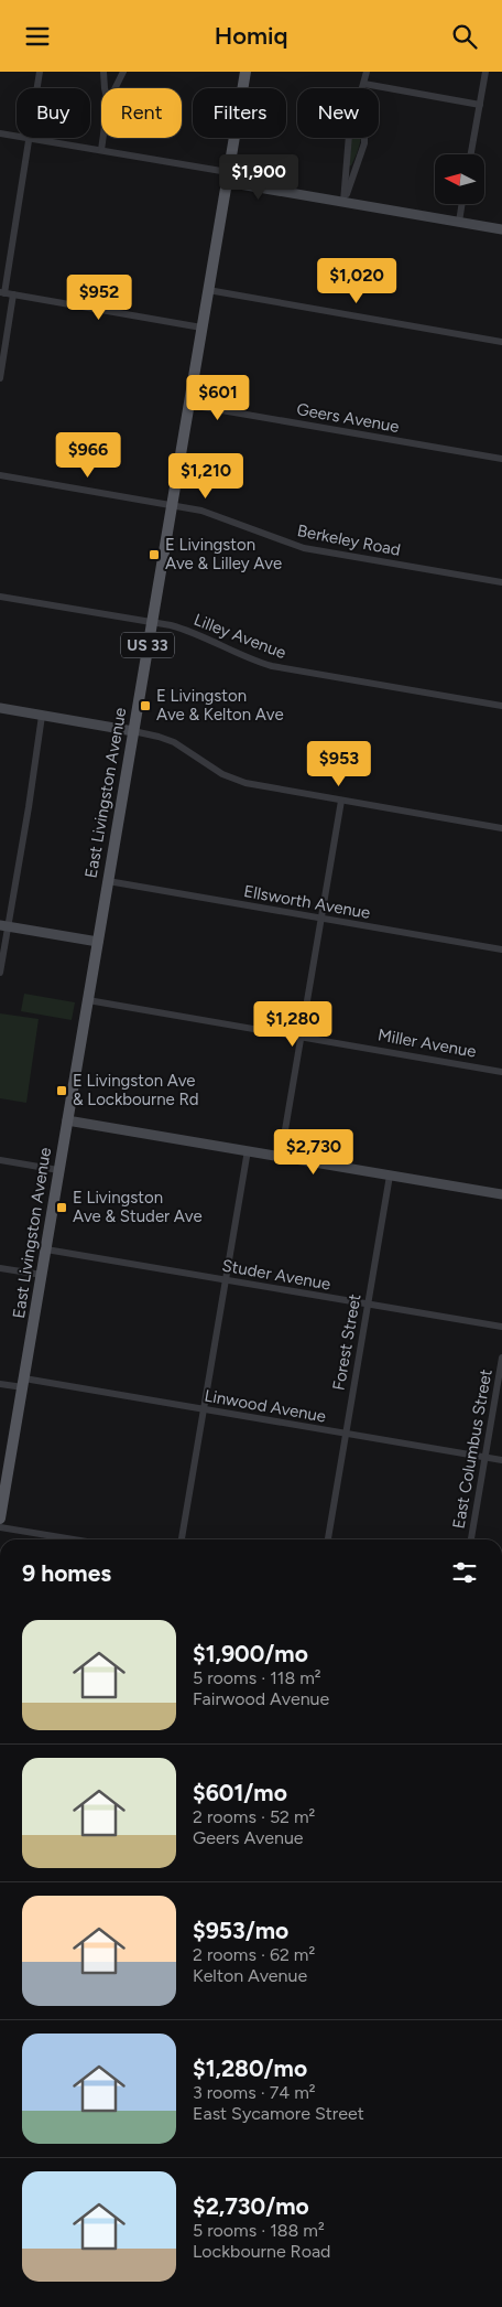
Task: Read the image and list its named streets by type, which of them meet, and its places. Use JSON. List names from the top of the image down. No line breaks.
{"streets":{"main road":["US 33","East Livingston Avenue"],"street":["Geers Avenue","Berkeley Road","Lilley Avenue","Ellsworth Avenue","Miller Avenue","Studer Avenue","Forest Street","Linwood Avenue","East Columbus Street"]},"crossings":[["Geers Avenue","East Livingston Avenue"],["Berkeley Road","East Livingston Avenue"],["Lilley Avenue","East Livingston Avenue"],["East Livingston Avenue","Ellsworth Avenue"],["East Livingston Avenue","Miller Avenue"],["East Livingston Avenue","Studer Avenue"],["East Livingston Avenue","Linwood Avenue"],["Studer Avenue","Forest Street"],["Forest Street","Linwood Avenue"],["Linwood Avenue","East Columbus Street"]],"places":{"transit":["E Livingston Ave & Lilley Ave","E Livingston Ave & Kelton Ave","E Livingston Ave & Lockbourne Rd","E Livingston Ave & Studer Ave"]},"north":"left","page":{"header":"Homiq","chip":["Buy","Rent","Filters","New"],"price":["$1,900","$1,020","$952","$601","$966","$1,210","$953","$1,280","$2,730"],"heading":"9 homes","list":[{"name":"$1,900/mo","note":"5 rooms · 118 m² · Fairwood Avenue"},{"name":"$601/mo","note":"2 rooms · 52 m² · Geers Avenue"},{"name":"$953/mo","note":"2 rooms · 62 m² · Kelton Avenue"},{"name":"$1,280/mo","note":"3 rooms · 74 m² · East Sycamore Street"},{"name":"$2,730/mo","note":"5 rooms · 188 m² · Lockbourne Road"}]}}
